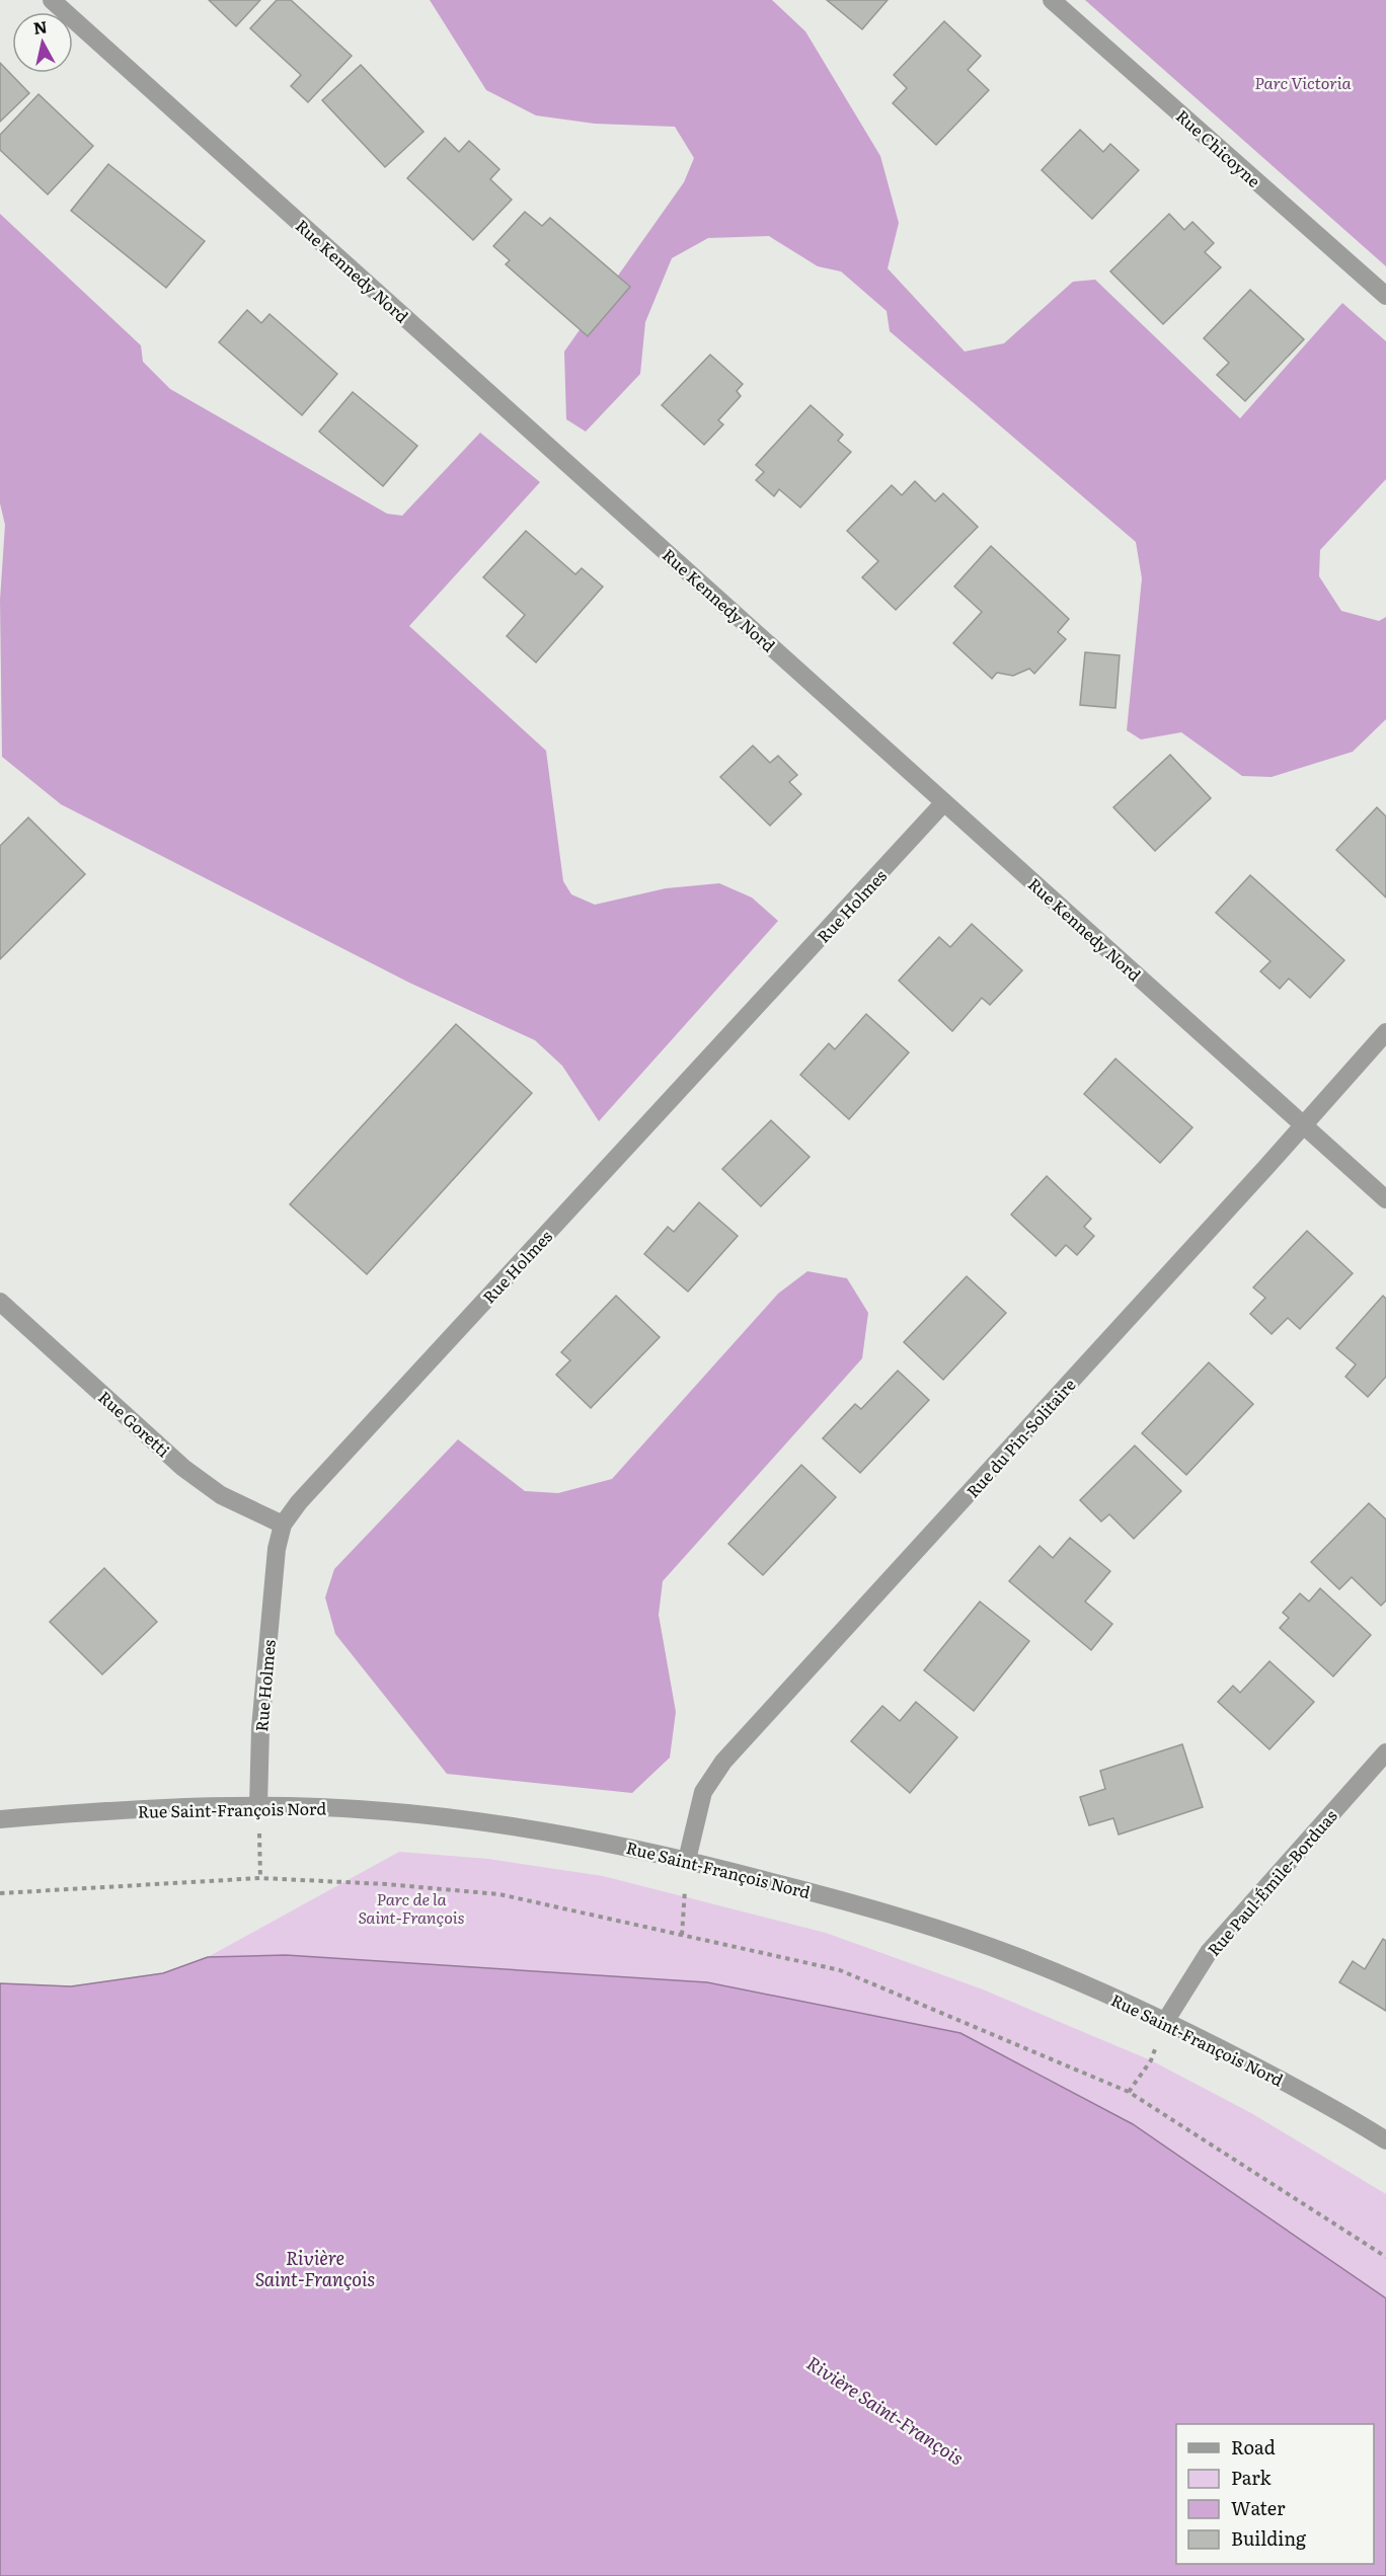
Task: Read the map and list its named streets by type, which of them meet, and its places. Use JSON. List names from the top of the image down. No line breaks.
{"streets":{"street":["Rue Chicoyne","Rue Kennedy Nord","Rue Holmes","Rue Goretti","Rue du Pin-Solitaire","Rue Saint-François Nord","Rue Paul-Émile-Borduas"]},"crossings":[["Rue Kennedy Nord","Rue Holmes"],["Rue Kennedy Nord","Rue du Pin-Solitaire"],["Rue Holmes","Rue Goretti"],["Rue Holmes","Rue Saint-François Nord"],["Rue du Pin-Solitaire","Rue Saint-François Nord"],["Rue Saint-François Nord","Rue Paul-Émile-Borduas"]],"water":["Rivière Saint-François"],"parks":["Parc Victoria","Parc de la Saint-François"],"legend":["Road","Park","Water","Building"],"north":"top"}
